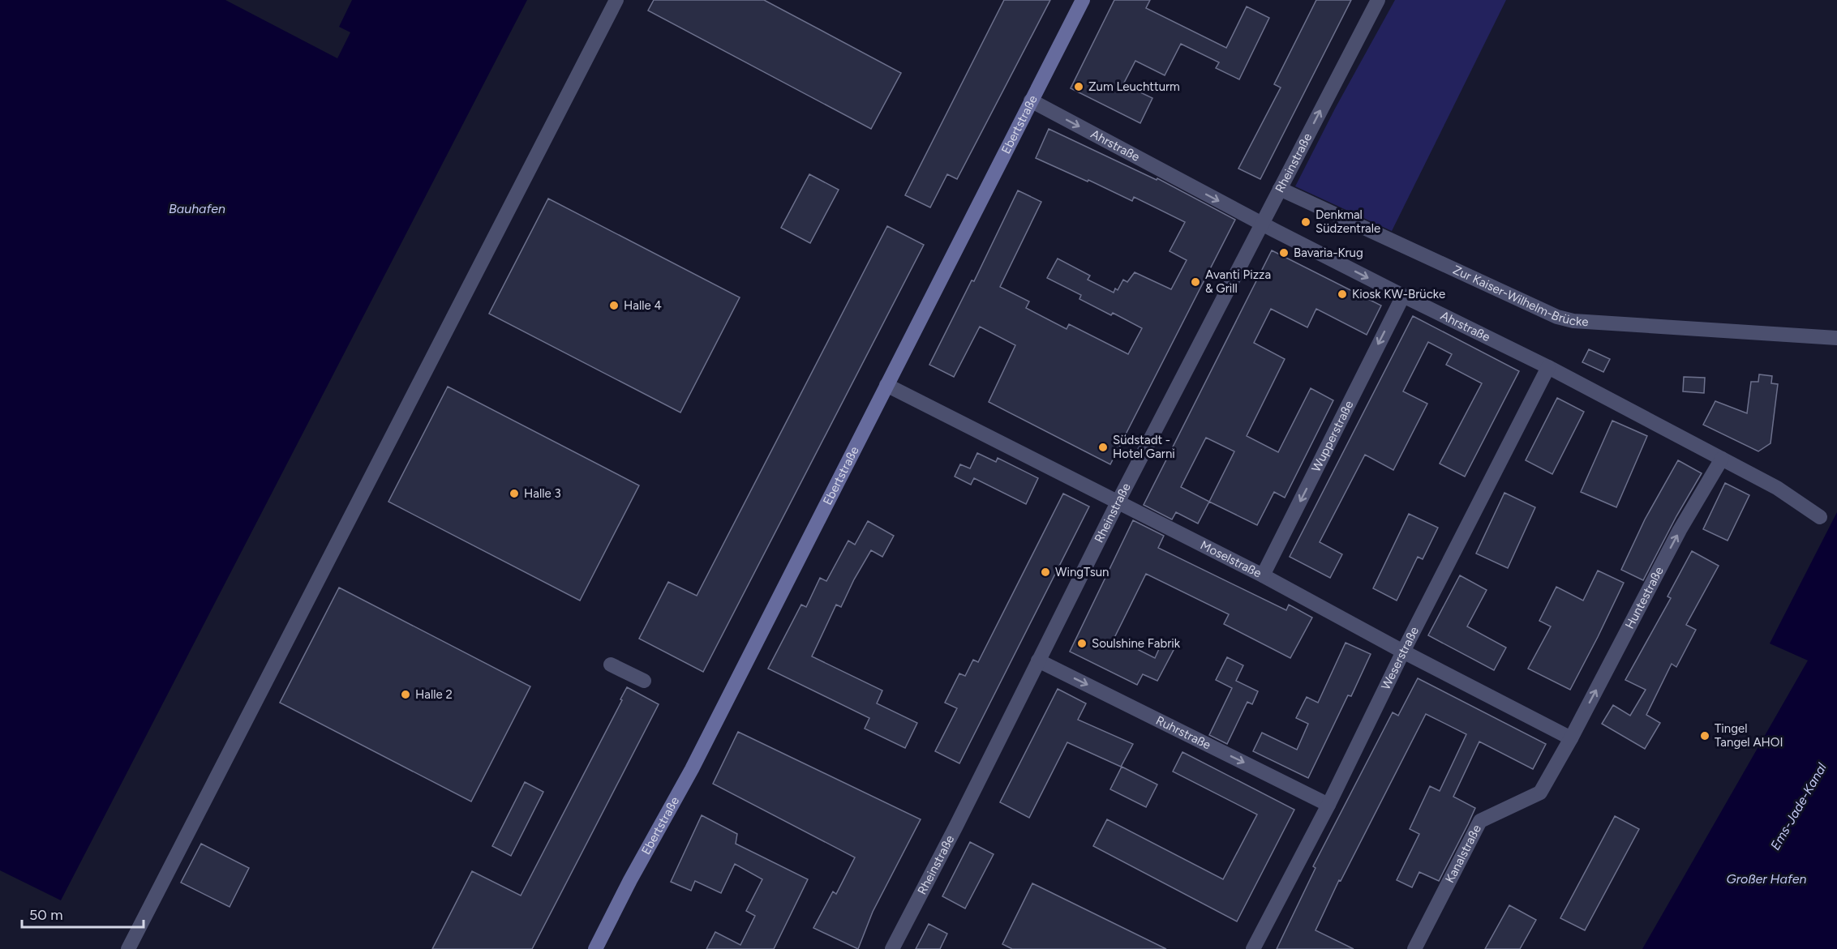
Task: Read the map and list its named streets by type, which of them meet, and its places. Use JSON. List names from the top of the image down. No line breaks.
{"streets":{"street":["Ebertstraße","Ahrstraße","Rheinstraße","Zur Kaiser-Wilhelm-Brücke","Wupperstraße","Moselstraße","Huntestraße","Weserstraße","Ruhrstraße","Kanalstraße"]},"crossings":[["Ebertstraße","Ahrstraße"],["Ebertstraße","Moselstraße"],["Ahrstraße","Rheinstraße"],["Ahrstraße","Wupperstraße"],["Ahrstraße","Huntestraße"],["Ahrstraße","Weserstraße"],["Rheinstraße","Zur Kaiser-Wilhelm-Brücke"],["Rheinstraße","Moselstraße"],["Rheinstraße","Ruhrstraße"],["Wupperstraße","Moselstraße"],["Moselstraße","Huntestraße"],["Moselstraße","Weserstraße"],["Moselstraße","Kanalstraße"],["Huntestraße","Kanalstraße"],["Weserstraße","Ruhrstraße"]],"one_way":["Ahrstraße","Wupperstraße","Huntestraße","Ruhrstraße"],"water":["Bauhafen","Ems-Jade-Kanal","Großer Hafen"],"places":["Zum Leuchtturm","Denkmal Südzentrale","Bavaria-Krug","Avanti Pizza & Grill","Kiosk KW-Brücke","Halle 4","Südstadt - Hotel Garni","Halle 3","WingTsun","Soulshine Fabrik","Halle 2","Tingel Tangel AHOI"],"scale_bar":"50 m"}
